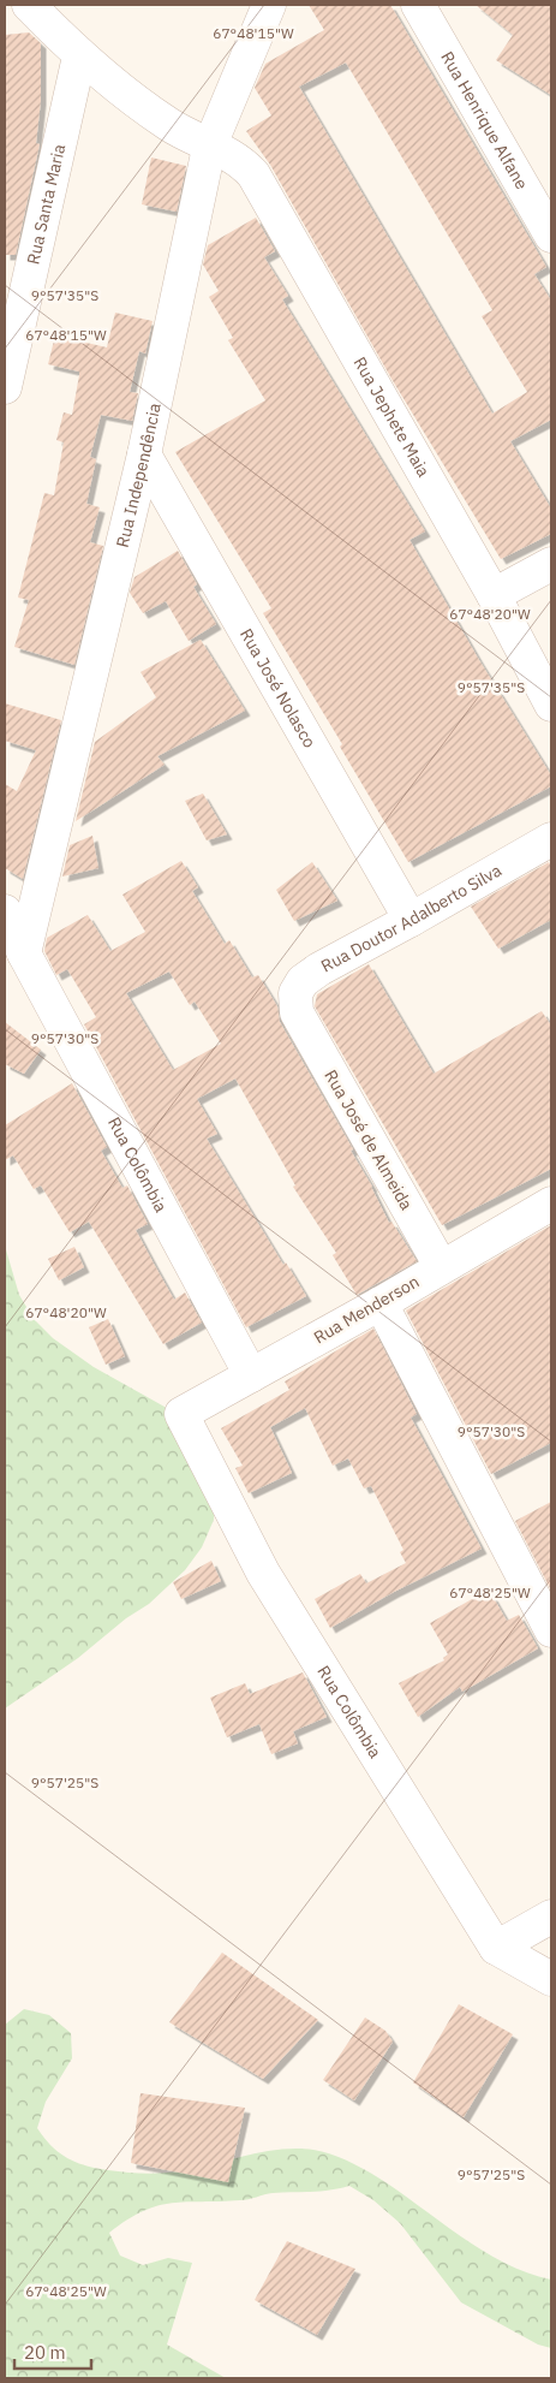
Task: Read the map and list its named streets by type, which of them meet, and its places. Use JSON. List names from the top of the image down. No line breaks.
{"streets":{"street":["Rua Henrique Alfane","Rua Santa Maria","Rua Jephete Maia","Rua Independência","Rua José Nolasco","Rua Doutor Adalberto Silva","Rua José de Almeida","Rua Colômbia","Rua Menderson"]},"crossings":[["Rua Santa Maria","Rua Jephete Maia"],["Rua Jephete Maia","Rua Independência"],["Rua Independência","Rua José Nolasco"],["Rua Independência","Rua Colômbia"],["Rua José Nolasco","Rua Doutor Adalberto Silva"],["Rua Doutor Adalberto Silva","Rua José de Almeida"],["Rua José de Almeida","Rua Menderson"],["Rua Colômbia","Rua Menderson"]],"scale_bar":"20 m","coordinates":["67°48'15\"W","9°57'35\"S","67°48'20\"W","9°57'30\"S","67°48'25\"W","9°57'25\"S"]}
